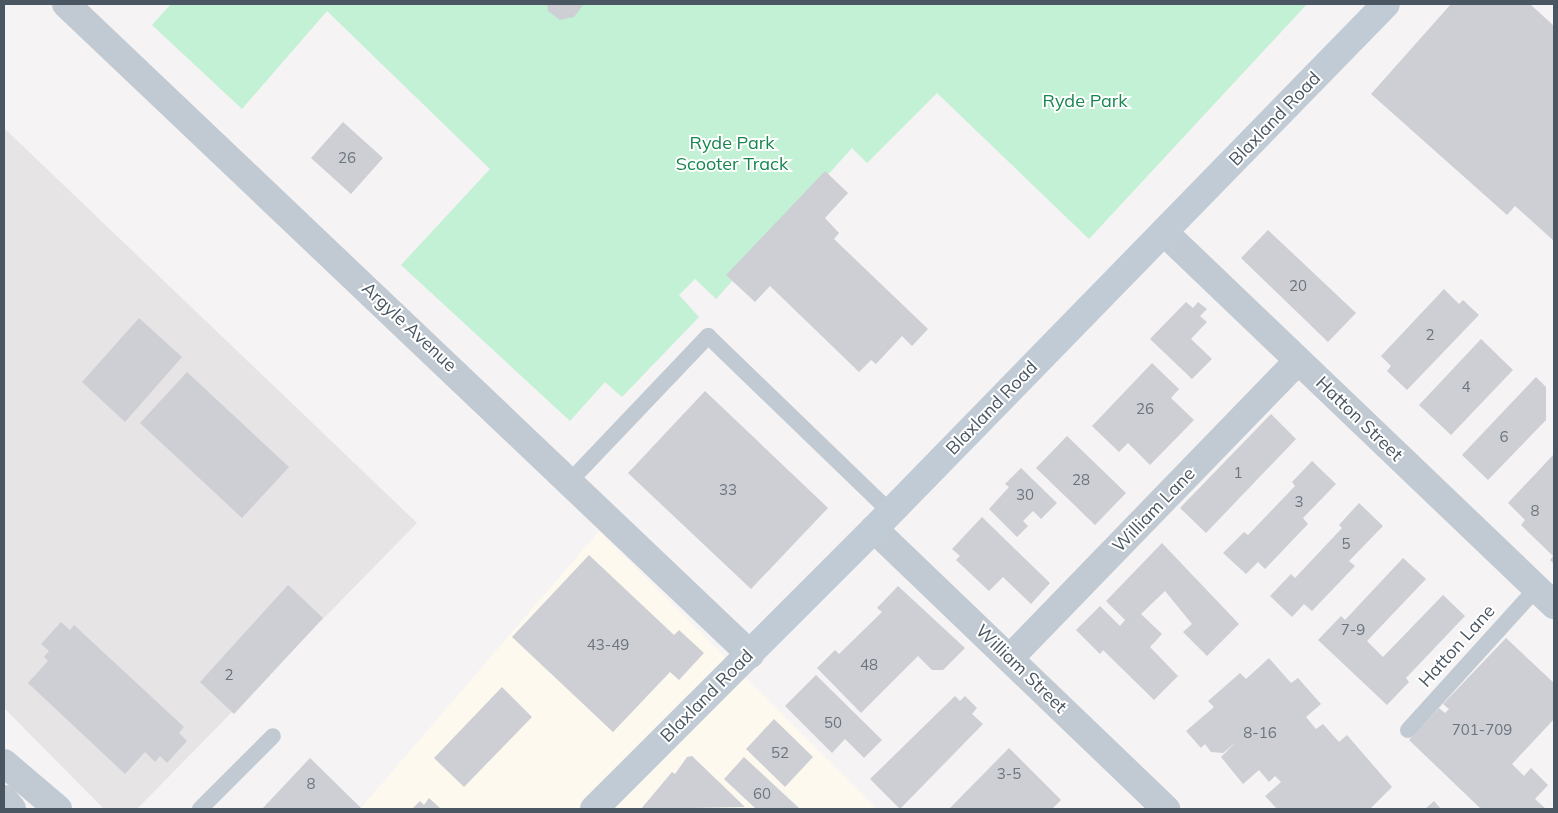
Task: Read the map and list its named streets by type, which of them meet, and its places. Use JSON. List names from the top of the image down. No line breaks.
{"streets":{"street":["Blaxland Road","Argyle Avenue","Hatton Street","William Lane","William Street"],"lane":["Hatton Lane"]},"crossings":[["Blaxland Road","Argyle Avenue"],["Blaxland Road","Hatton Street"],["Blaxland Road","William Street"],["Hatton Street","William Lane"],["Hatton Street","Hatton Lane"],["William Lane","William Street"]],"parks":["Ryde Park","Ryde Park Scooter Track"],"house_numbers":["26","20","2","4","26","6","1","28","33","30","3","8","5","7-9","43-49","48","2","50","701-709","8-16","52","3-5","8","60"]}
